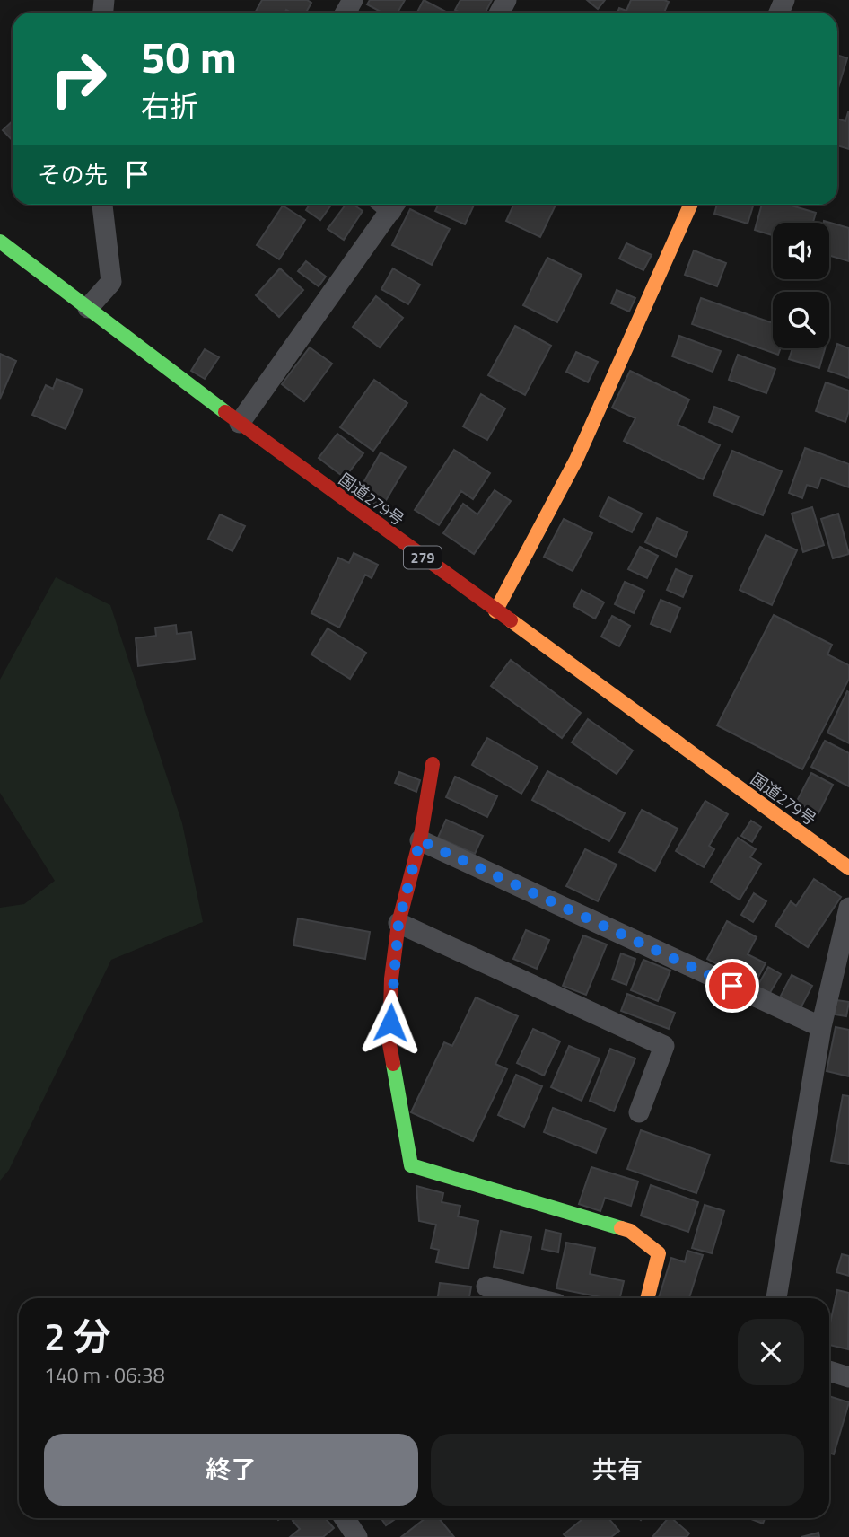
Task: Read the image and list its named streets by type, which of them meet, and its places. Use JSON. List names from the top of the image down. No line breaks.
{"streets":{"main road":["国道279号","279"]},"page":{"turn":["50 m","右折"],"then":"その先","heading":["2 分","140 m · 06:38"],"buttons":["終了","共有"]}}
